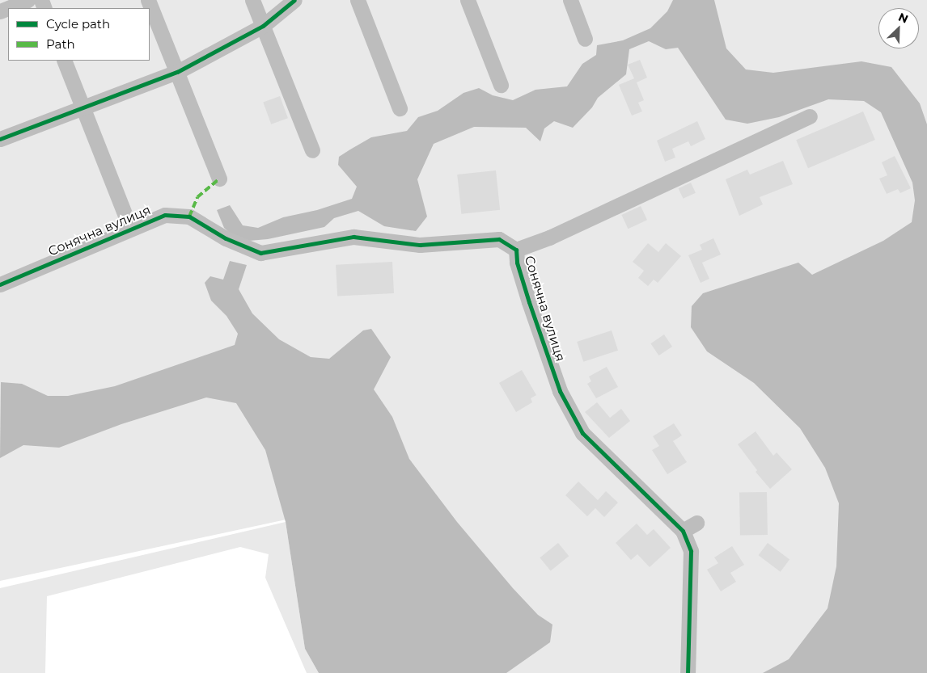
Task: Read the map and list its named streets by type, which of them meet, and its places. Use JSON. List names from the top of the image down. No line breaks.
{"streets":{"street":["Сонячна вулиця"]},"legend":["Cycle path","Path"],"north":"top right"}
